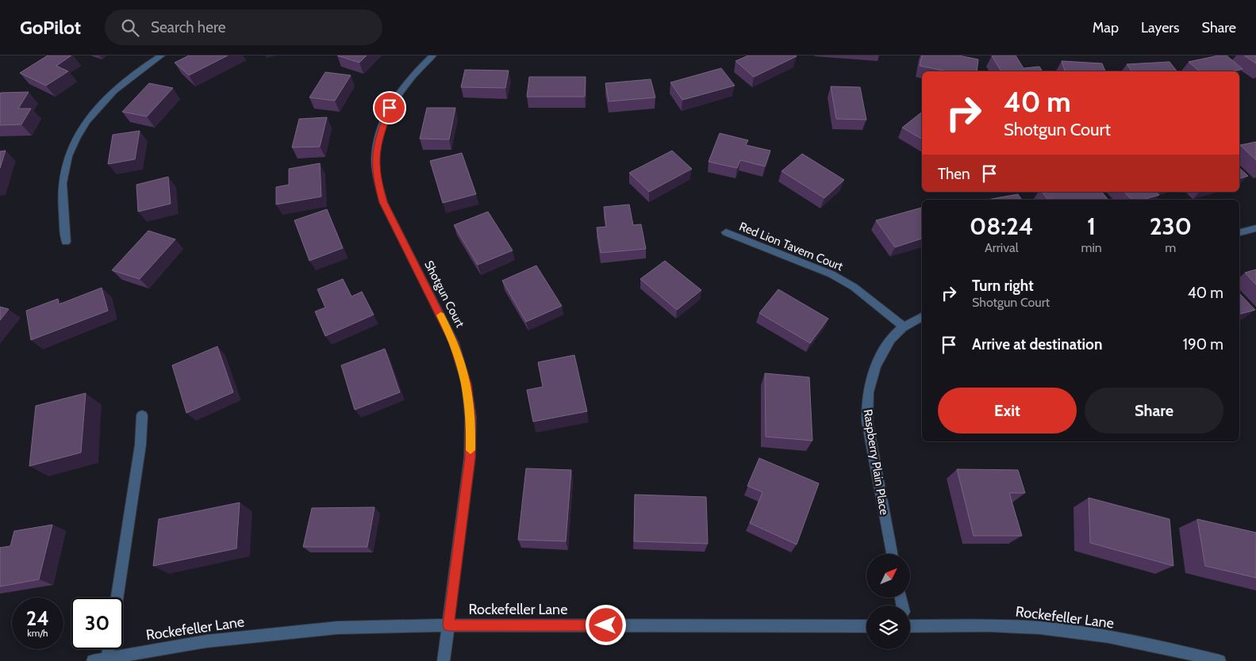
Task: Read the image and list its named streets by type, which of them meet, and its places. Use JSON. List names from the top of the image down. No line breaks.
{"streets":{"street":["Red Lion Tavern Court","Shotgun Court","Raspberry Plain Place","Rockefeller Lane"]},"crossings":[["Red Lion Tavern Court","Raspberry Plain Place"],["Shotgun Court","Rockefeller Lane"]],"north":"top right","page":{"header":"GoPilot","search":"Search here","nav":["Map","Layers","Share"],"turn":["40 m","Shotgun Court"],"then":"Then","eta":["08:24","Arrival","1","min","230","m"],"list":[{"name":"Turn right","note":"Shotgun Court","value":"40 m"},{"name":"Arrive at destination","value":"190 m"}],"buttons":["Exit","Share"],"speed":"24 km/h","limit":"30"}}
